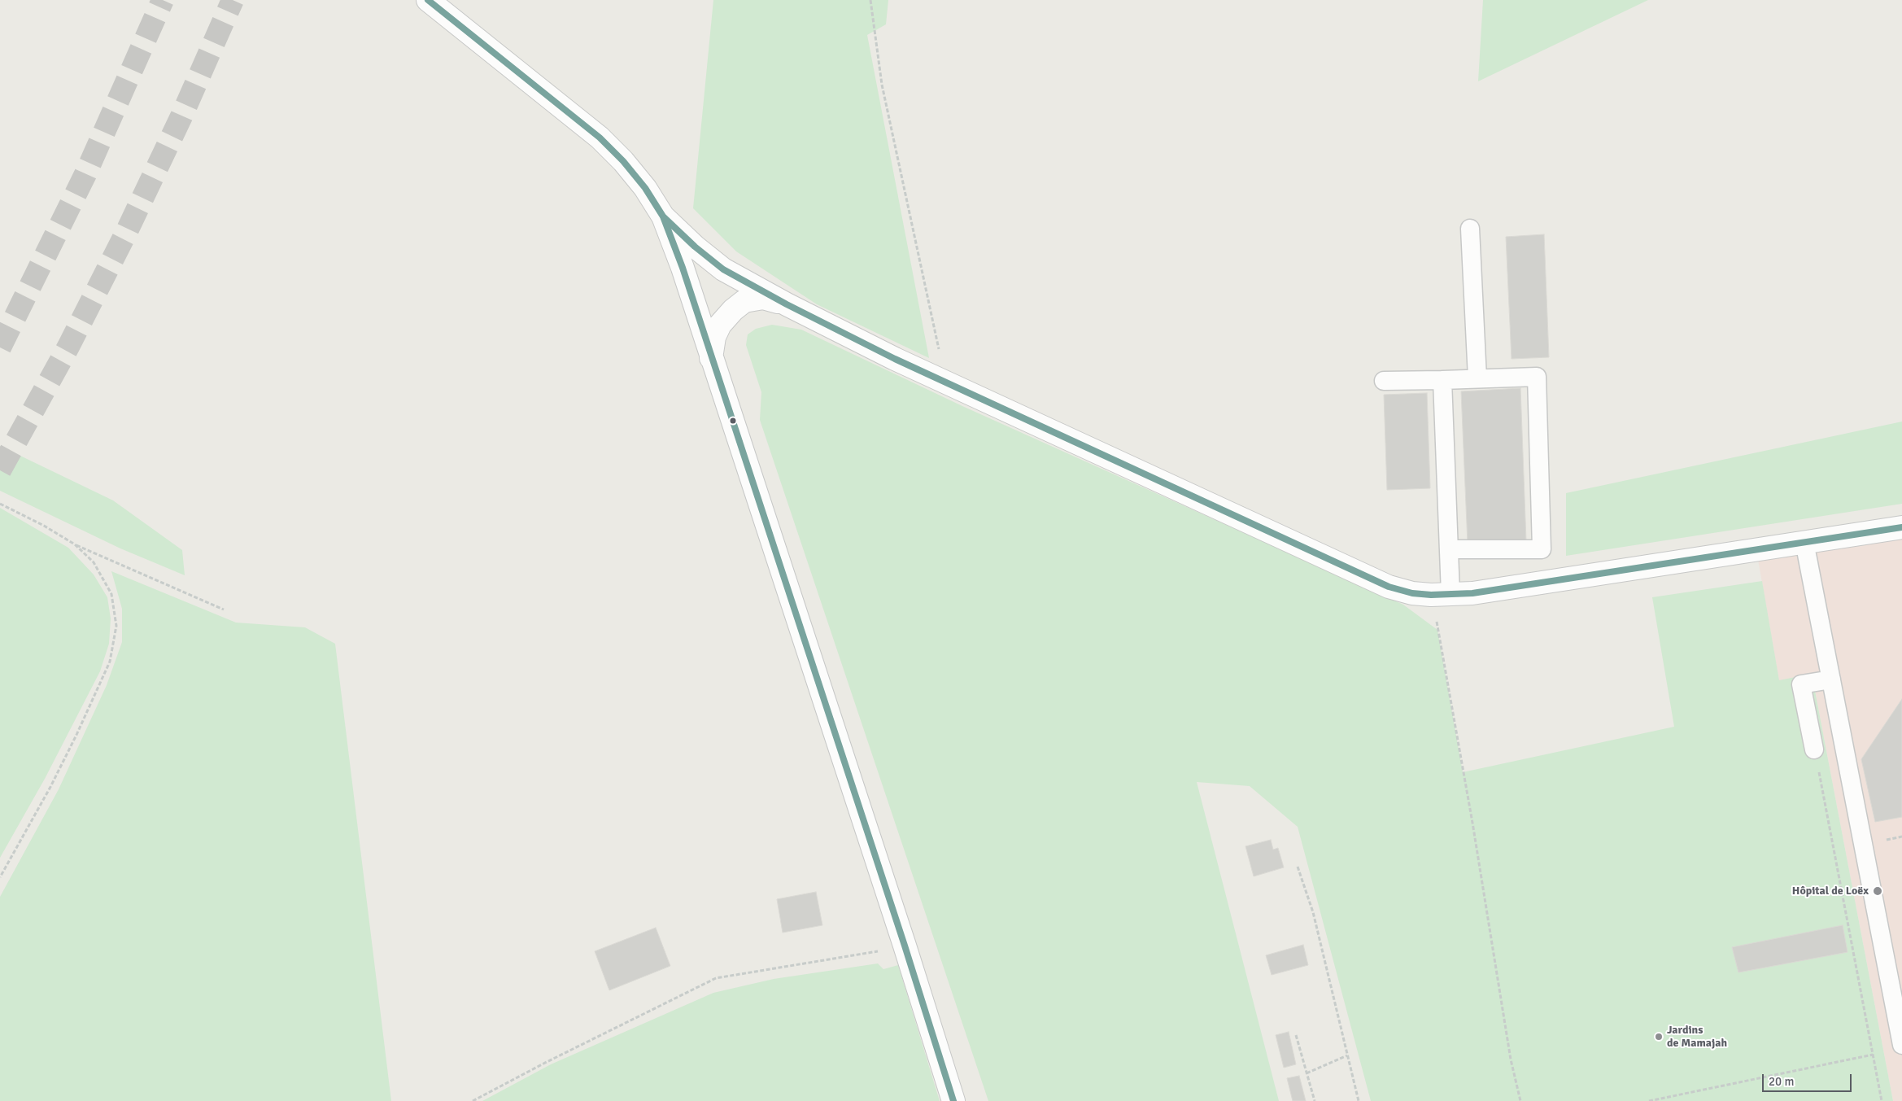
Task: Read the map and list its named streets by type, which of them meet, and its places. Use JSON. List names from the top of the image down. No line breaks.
{"places":["Hôpital de Loëx","Jardins de Mamajah"],"scale_bar":"20 m"}
